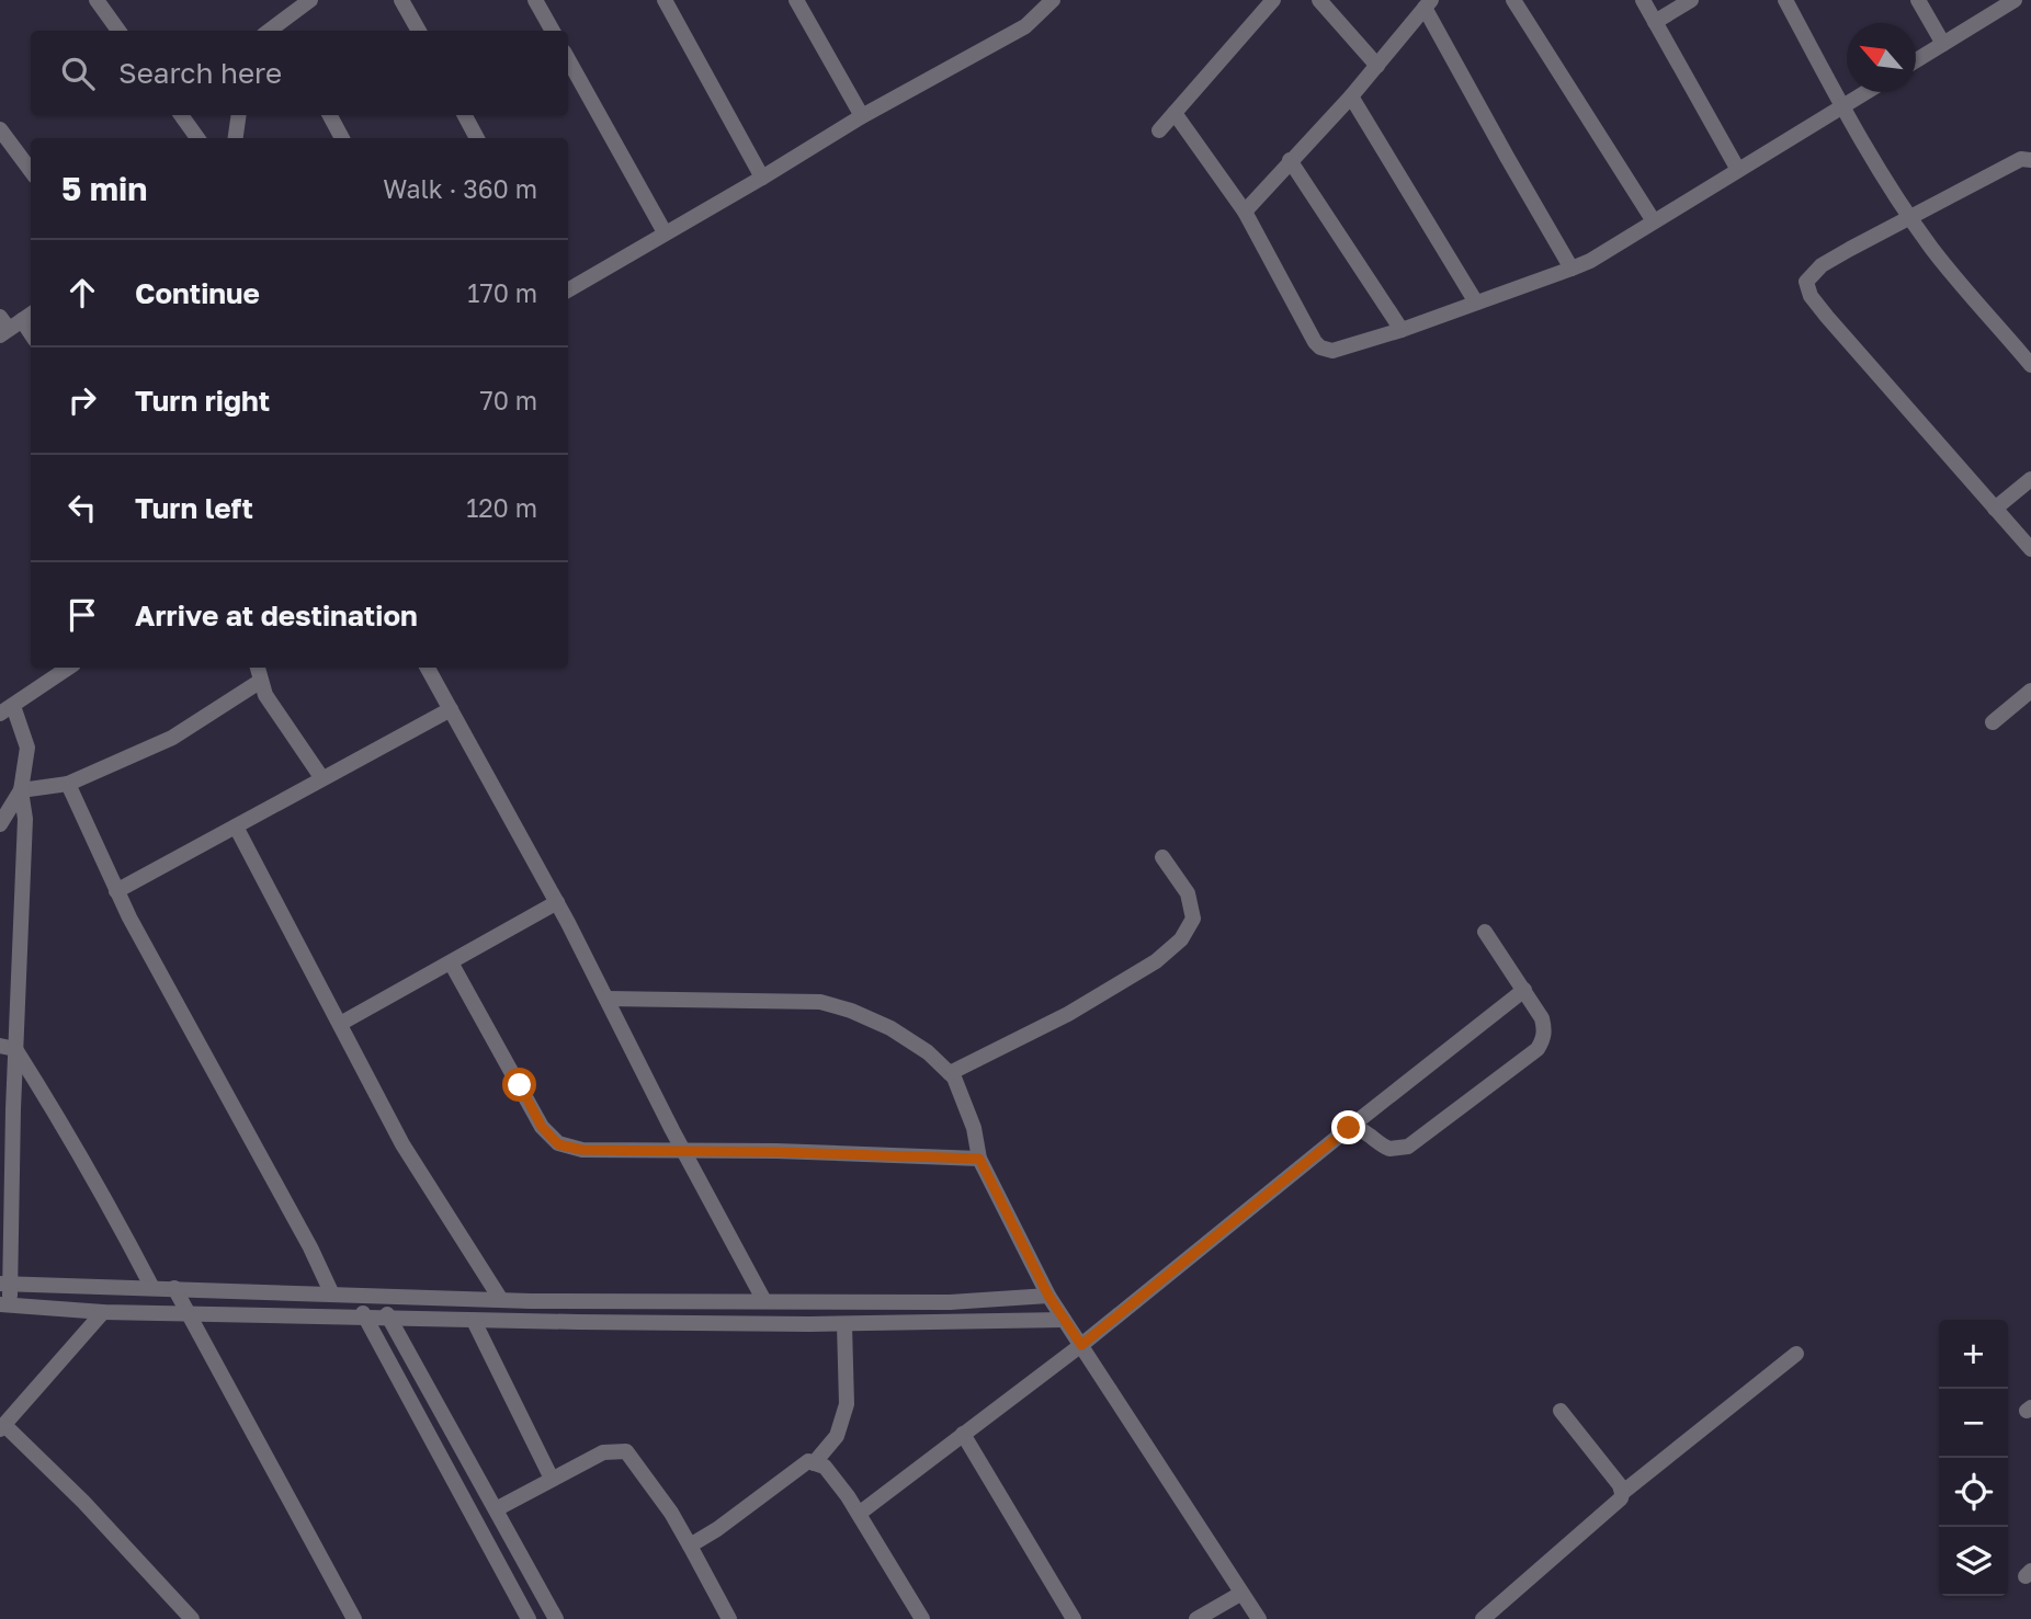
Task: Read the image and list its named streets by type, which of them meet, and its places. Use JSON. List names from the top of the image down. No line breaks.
{"north":"top left","page":{"search":"Search here","heading":["5 min","Walk · 360 m"],"list":[["Continue","170 m"],["Turn right","70 m"],["Turn left","120 m"],"Arrive at destination"],"map_buttons":["+","−"]}}
